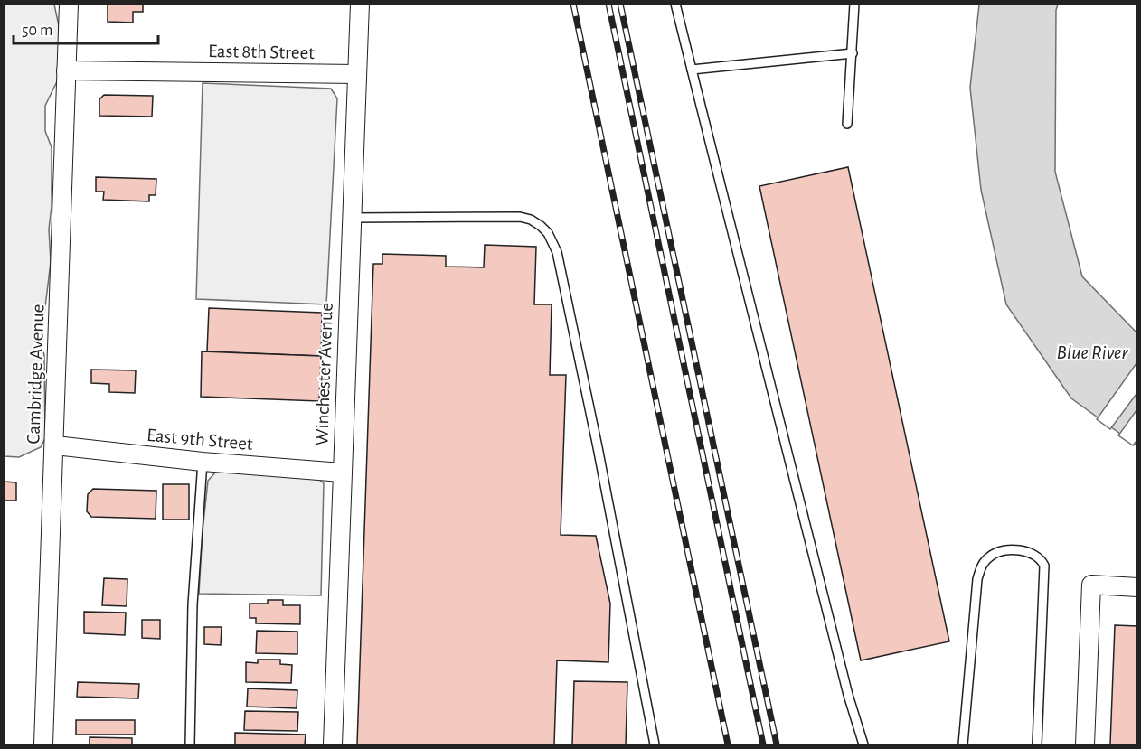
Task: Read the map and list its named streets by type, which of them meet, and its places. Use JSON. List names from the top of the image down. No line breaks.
{"streets":{"street":["East 8th Street","Cambridge Avenue","Winchester Avenue","East 9th Street"]},"crossings":[["East 8th Street","Cambridge Avenue"],["East 8th Street","Winchester Avenue"],["Cambridge Avenue","East 9th Street"],["Winchester Avenue","East 9th Street"]],"water":["Blue River"],"scale_bar":"50 m"}
